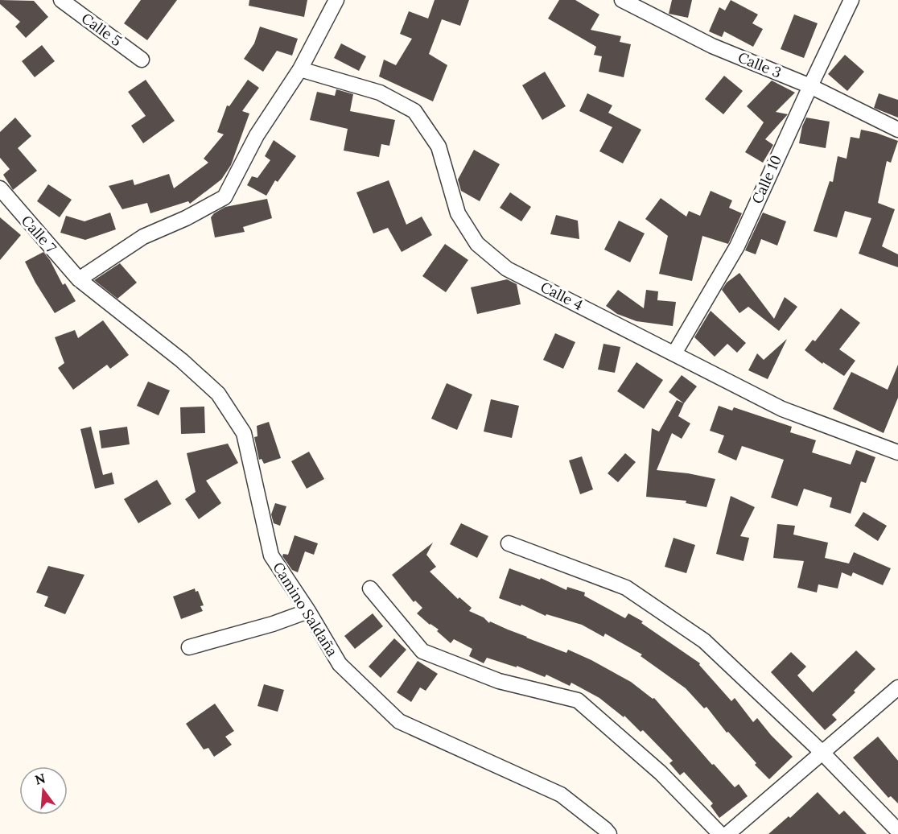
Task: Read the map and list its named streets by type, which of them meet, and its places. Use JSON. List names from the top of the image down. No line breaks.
{"streets":{"street":["Calle 5","Calle 3","Calle 10","Calle 7","Calle 4","Camino Saldaña"]},"crossings":[["Calle 3","Calle 10"],["Calle 10","Calle 4"],["Calle 7","Camino Saldaña"]],"north":"top"}
